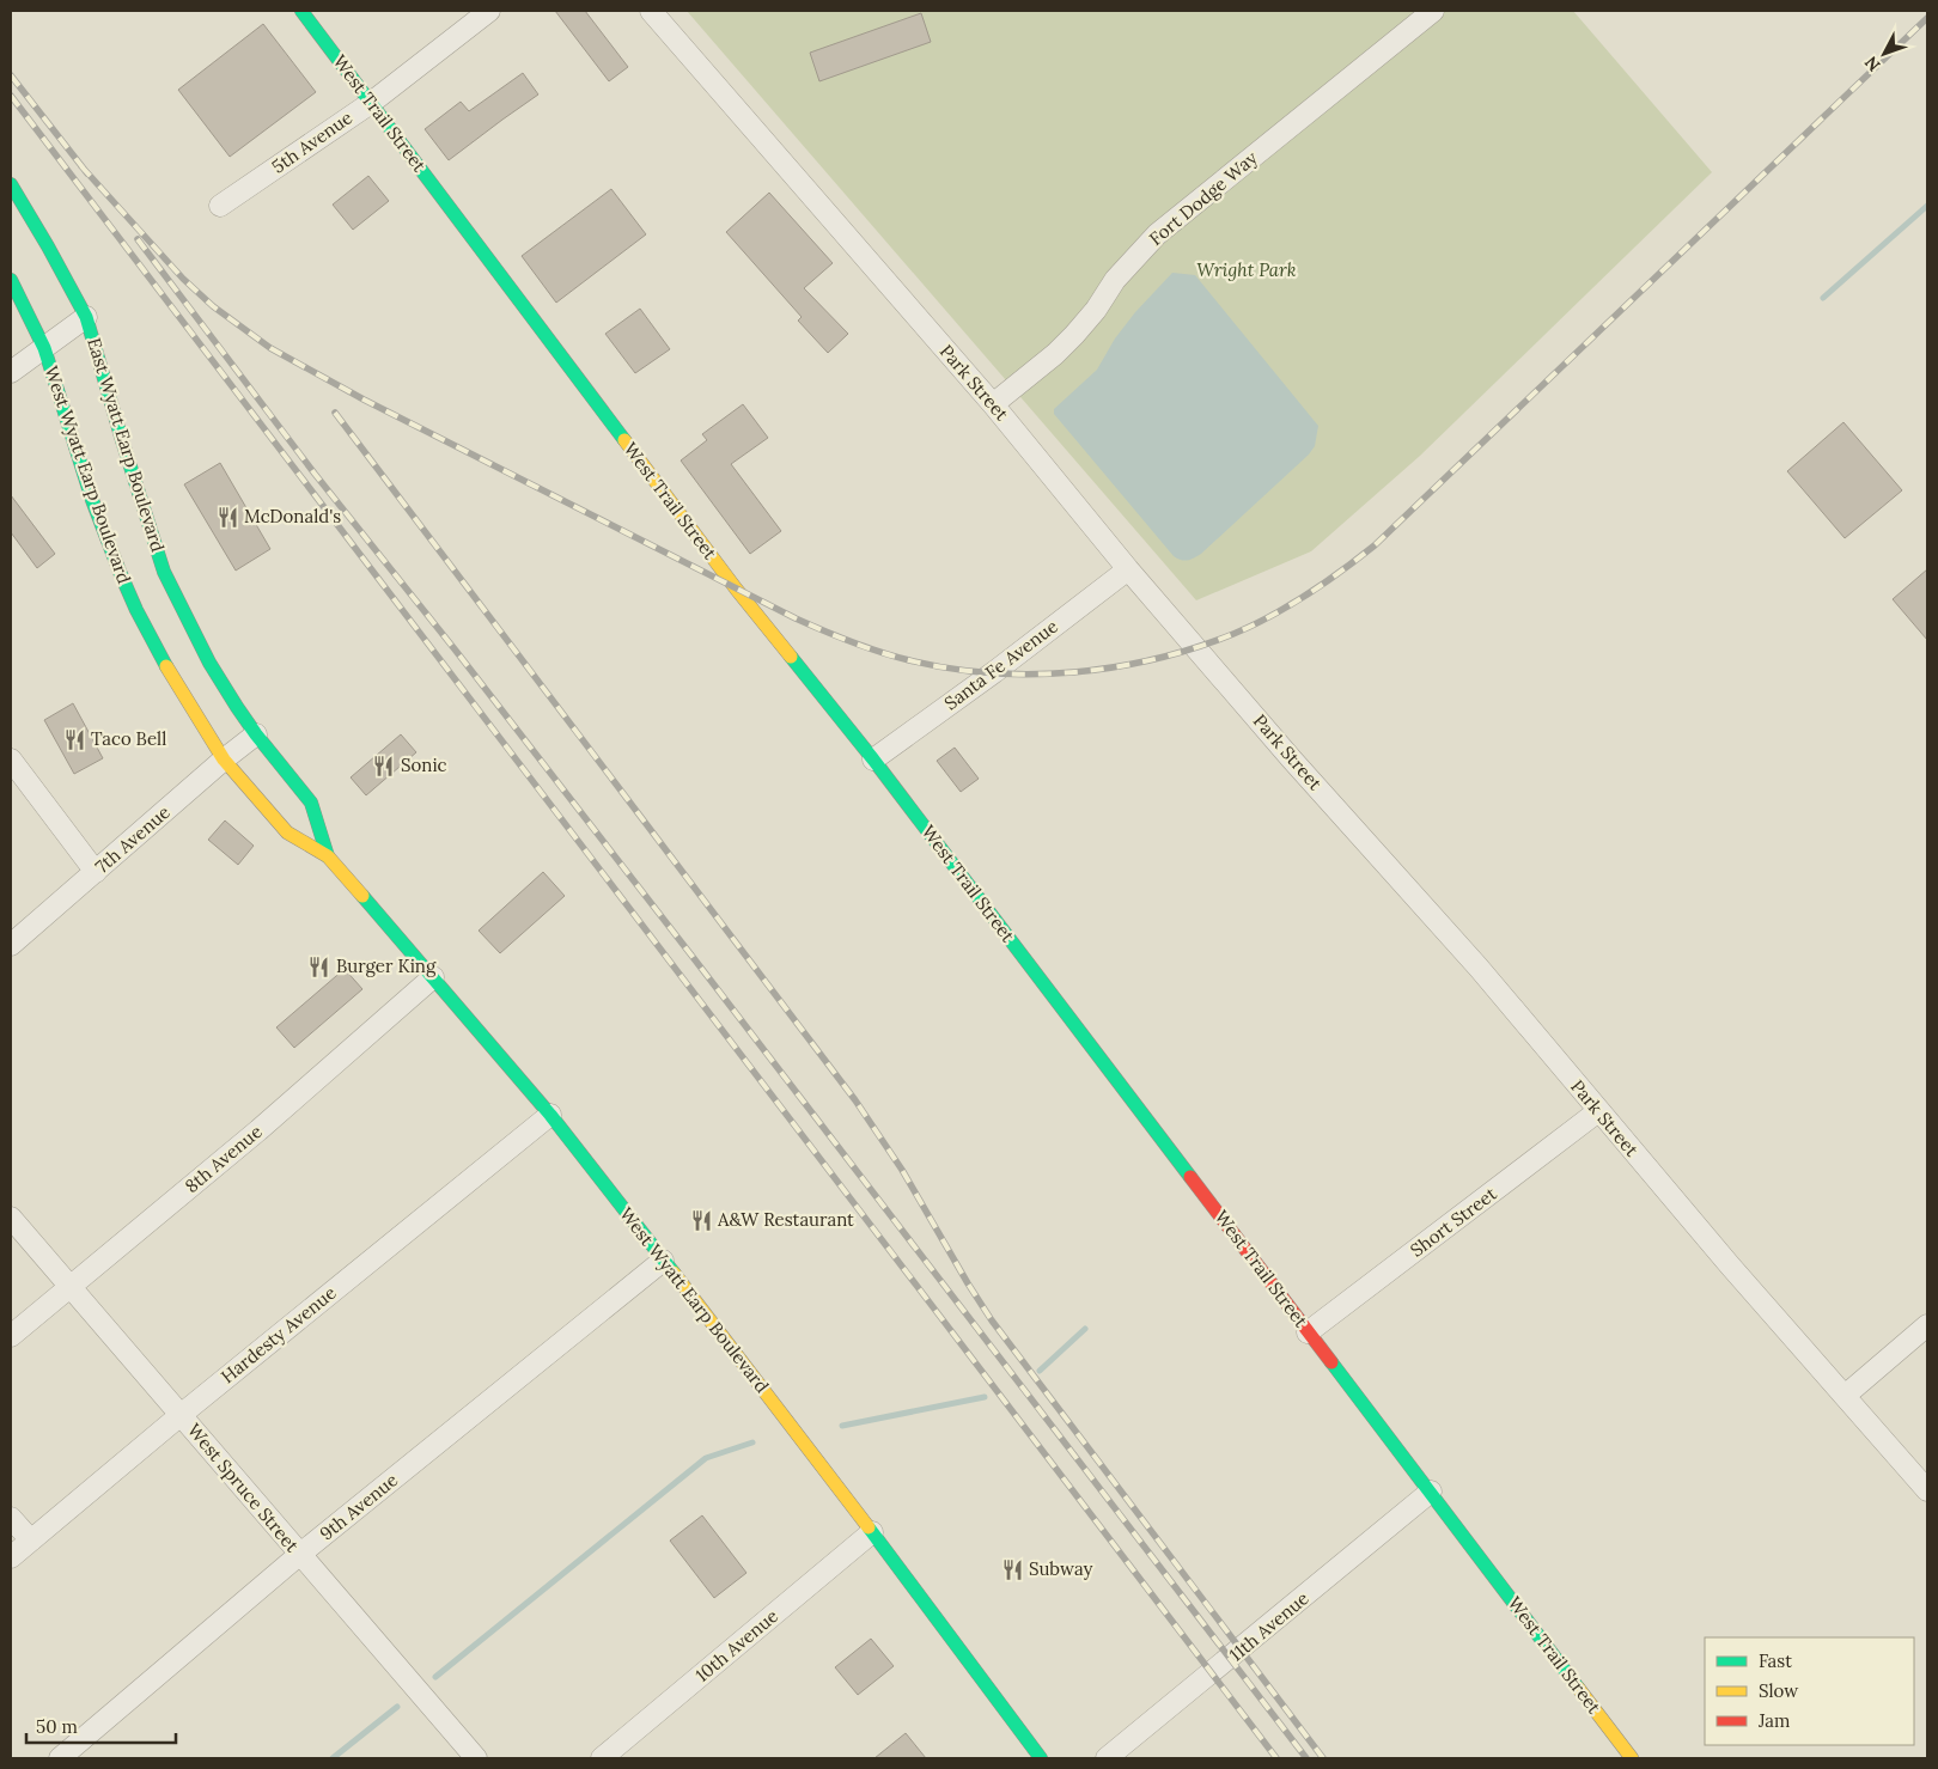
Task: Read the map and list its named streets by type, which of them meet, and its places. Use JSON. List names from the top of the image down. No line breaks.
{"streets":{"main road":["West Trail Street","East Wyatt Earp Boulevard","West Wyatt Earp Boulevard"],"street":["5th Avenue","Fort Dodge Way","Park Street","Santa Fe Avenue","7th Avenue","8th Avenue","Short Street","Hardesty Avenue","West Spruce Street","9th Avenue","11th Avenue","10th Avenue"]},"crossings":[["West Trail Street","5th Avenue"],["West Trail Street","Santa Fe Avenue"],["West Trail Street","Short Street"],["West Trail Street","11th Avenue"],["Fort Dodge Way","Park Street"],["Park Street","Santa Fe Avenue"],["Park Street","Short Street"],["East Wyatt Earp Boulevard","West Wyatt Earp Boulevard"],["West Wyatt Earp Boulevard","7th Avenue"],["West Wyatt Earp Boulevard","8th Avenue"],["West Wyatt Earp Boulevard","Hardesty Avenue"],["West Wyatt Earp Boulevard","9th Avenue"],["West Wyatt Earp Boulevard","10th Avenue"],["8th Avenue","West Spruce Street"],["Hardesty Avenue","West Spruce Street"],["West Spruce Street","9th Avenue"]],"parks":["Wright Park"],"places":{"restaurant":["McDonald's","Taco Bell","Sonic","Burger King","A&W Restaurant","Subway"]},"legend":["Fast","Slow","Jam"],"scale_bar":"50 m","north":"bottom left"}
